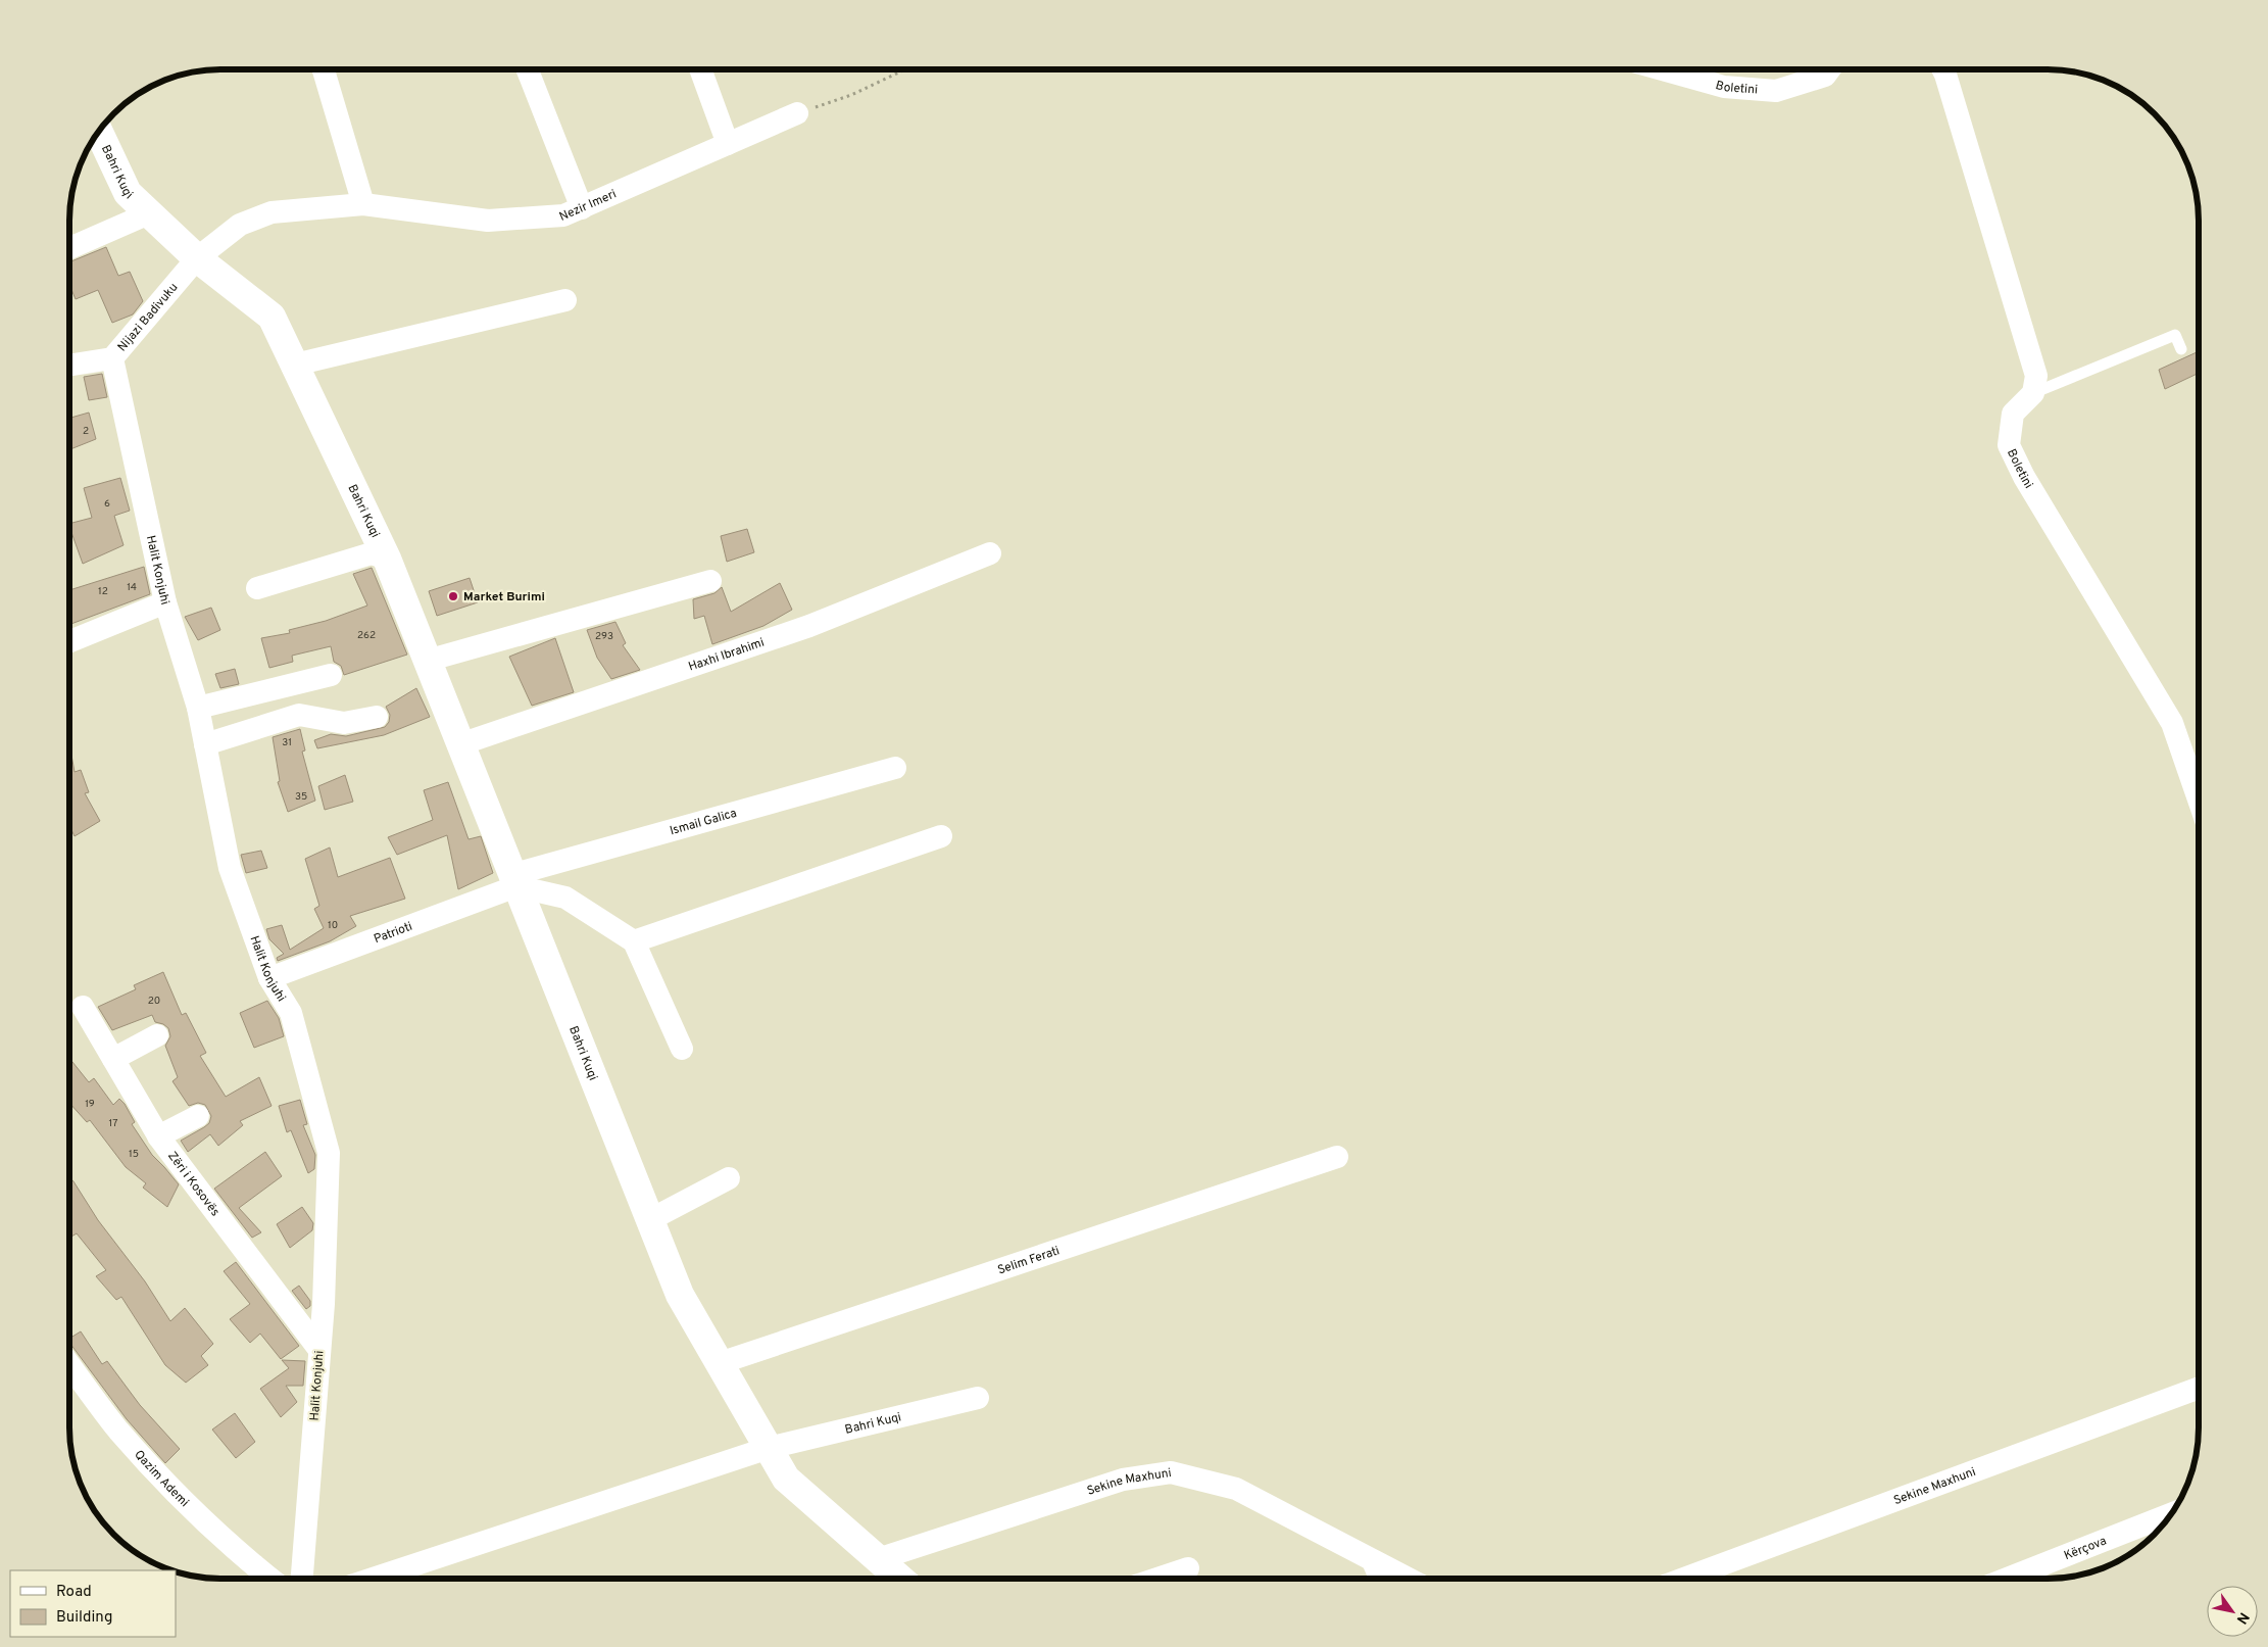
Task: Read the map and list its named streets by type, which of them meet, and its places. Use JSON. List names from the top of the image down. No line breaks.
{"streets":{"street":["Boletini","Bahri Kuqi","Nezir Imeri","Nijazi Badivuku","Halit Konjuhi","Haxhi Ibrahimi","Ismail Galica","Patrioti","Zëri i Kosovës","Selim Ferati","Qazim Ademi","Sekine Maxhuni","Kërçova"]},"crossings":[["Bahri Kuqi","Nezir Imeri"],["Bahri Kuqi","Nijazi Badivuku"],["Bahri Kuqi","Haxhi Ibrahimi"],["Bahri Kuqi","Ismail Galica"],["Bahri Kuqi","Patrioti"],["Bahri Kuqi","Selim Ferati"],["Bahri Kuqi","Sekine Maxhuni"],["Nezir Imeri","Nijazi Badivuku"],["Nijazi Badivuku","Halit Konjuhi"],["Halit Konjuhi","Patrioti"],["Halit Konjuhi","Zëri i Kosovës"],["Ismail Galica","Patrioti"]],"places":["Market Burimi"],"house_numbers":["2","6","14","12","262","293","31","35","10","20","19","17","15"],"legend":["Road","Building"],"north":"bottom right"}
